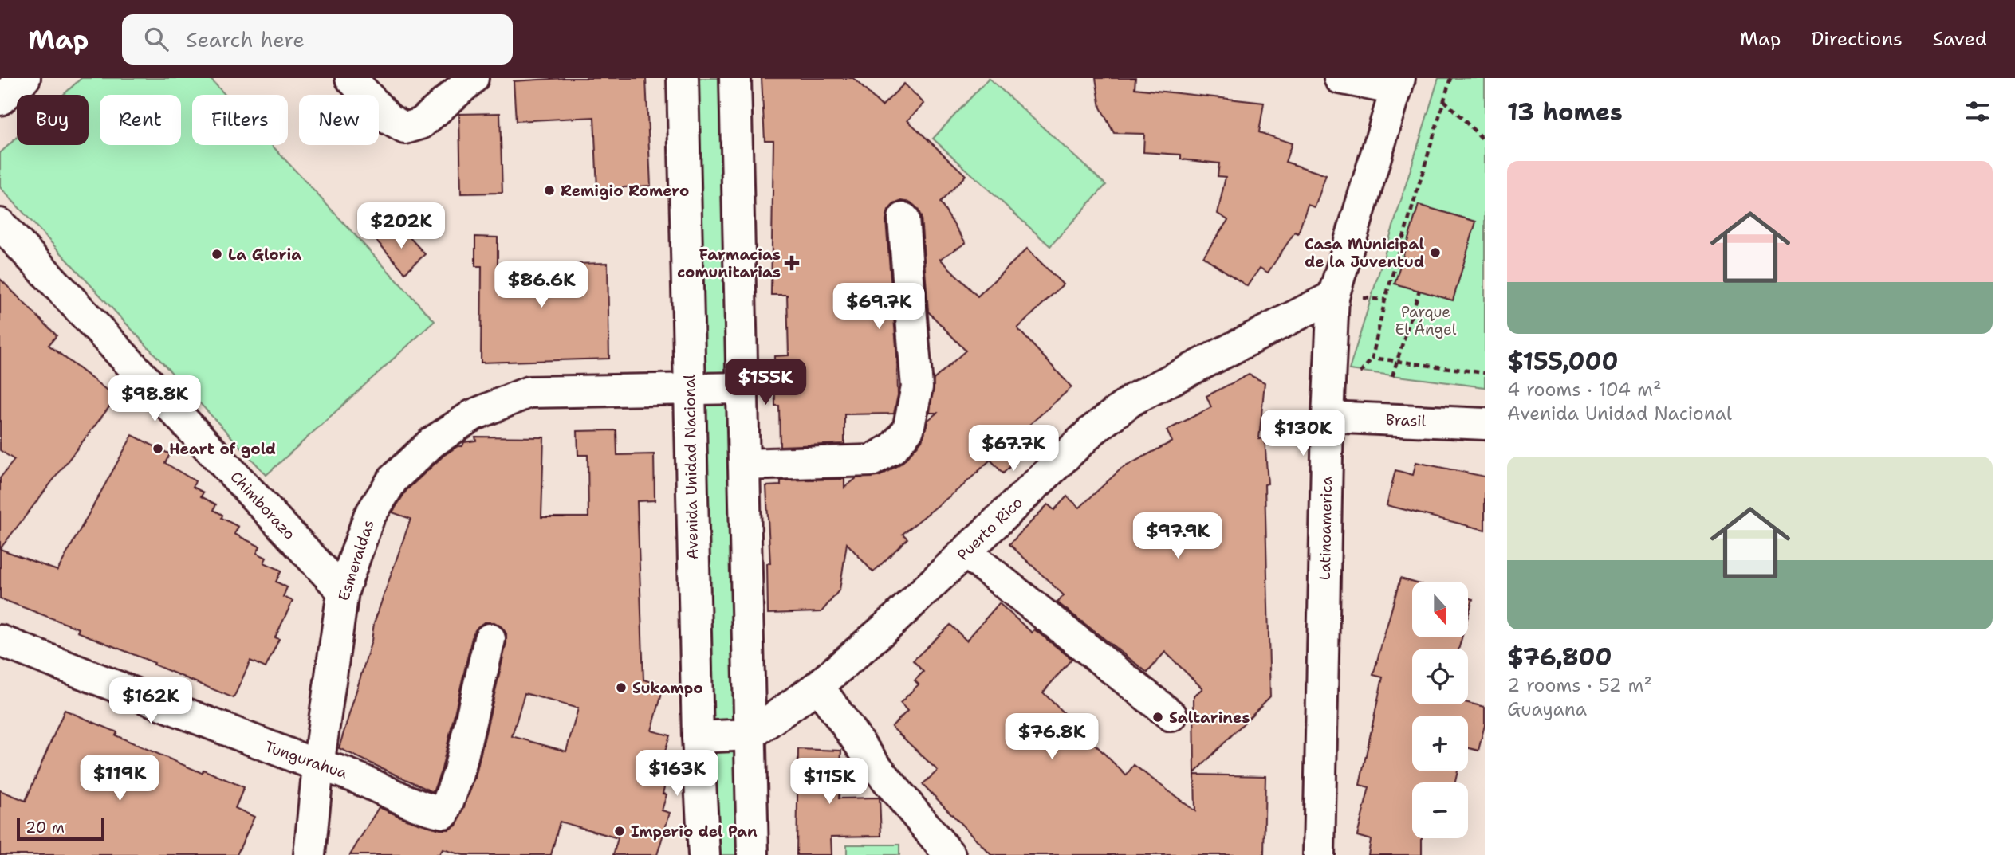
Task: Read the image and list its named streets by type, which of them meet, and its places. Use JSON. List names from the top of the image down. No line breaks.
{"streets":{"street":["Brasil","Avenida Unidad Nacional","Chimborazo","Puerto Rico","Latinoamerica","Esmeraldas","Tungurahua"]},"crossings":[["Brasil","Latinoamerica"],["Avenida Unidad Nacional","Esmeraldas"],["Chimborazo","Esmeraldas"],["Puerto Rico","Latinoamerica"],["Esmeraldas","Tungurahua"]],"parks":["Parque El Ángel"],"places":{"other":["Remigio Romero","Casa Municipal de la Juventud","La Gloria","Heart of gold","Sukampo","Saltarines","Imperio del Pan"],"health":["Farmacias comunitarias"]},"scale_bar":"20 m","north":"bottom","page":{"header":"Map","search":"Search here","nav":["Map","Directions","Saved"],"heading":"13 homes","chip":["Buy","Rent","Filters","New"],"list":[{"name":"$155,000","note":"4 rooms · 104 m² · Avenida Unidad Nacional"},{"name":"$76,800","note":"2 rooms · 52 m² · Guayana"}],"price":["$202K","$86.6K","$69.7K","$155K","$98.8K","$130K","$67.7K","$97.9K","$162K","$76.8K","$163K","$119K","$115K"],"map_buttons":["+","−"],"scale":"20 m"}}
